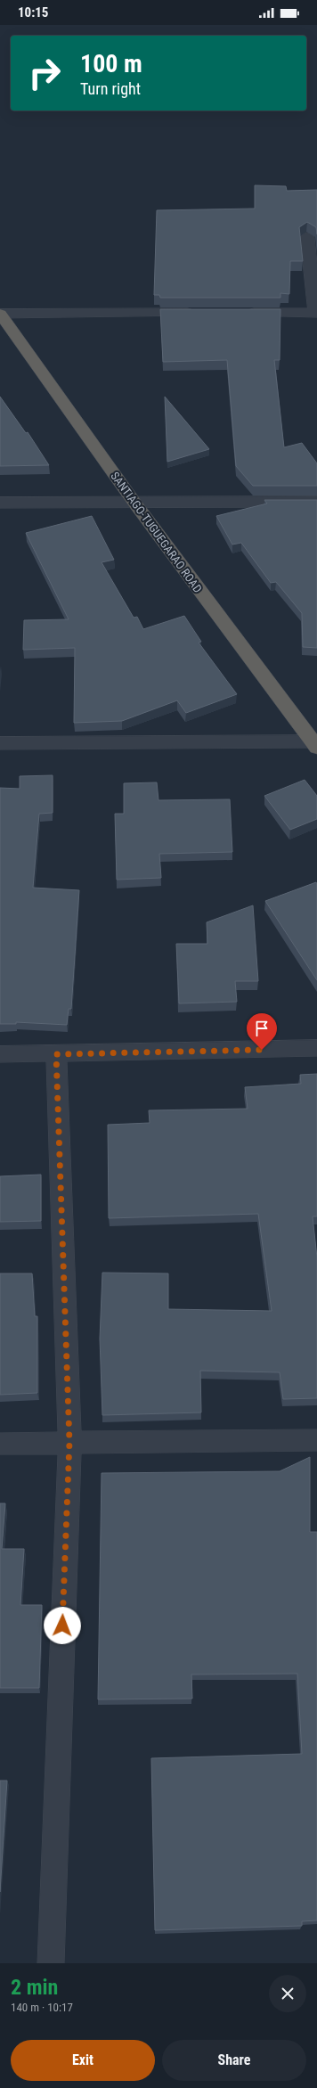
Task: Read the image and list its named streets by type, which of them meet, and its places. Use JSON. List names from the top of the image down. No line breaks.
{"streets":{"highway":["SANTIAGO-TUGUEGARAO ROAD"]},"page":{"status":"10:15","turn":["100 m","Turn right"],"heading":["2 min","140 m · 10:17"],"buttons":["Exit","Share"]}}
